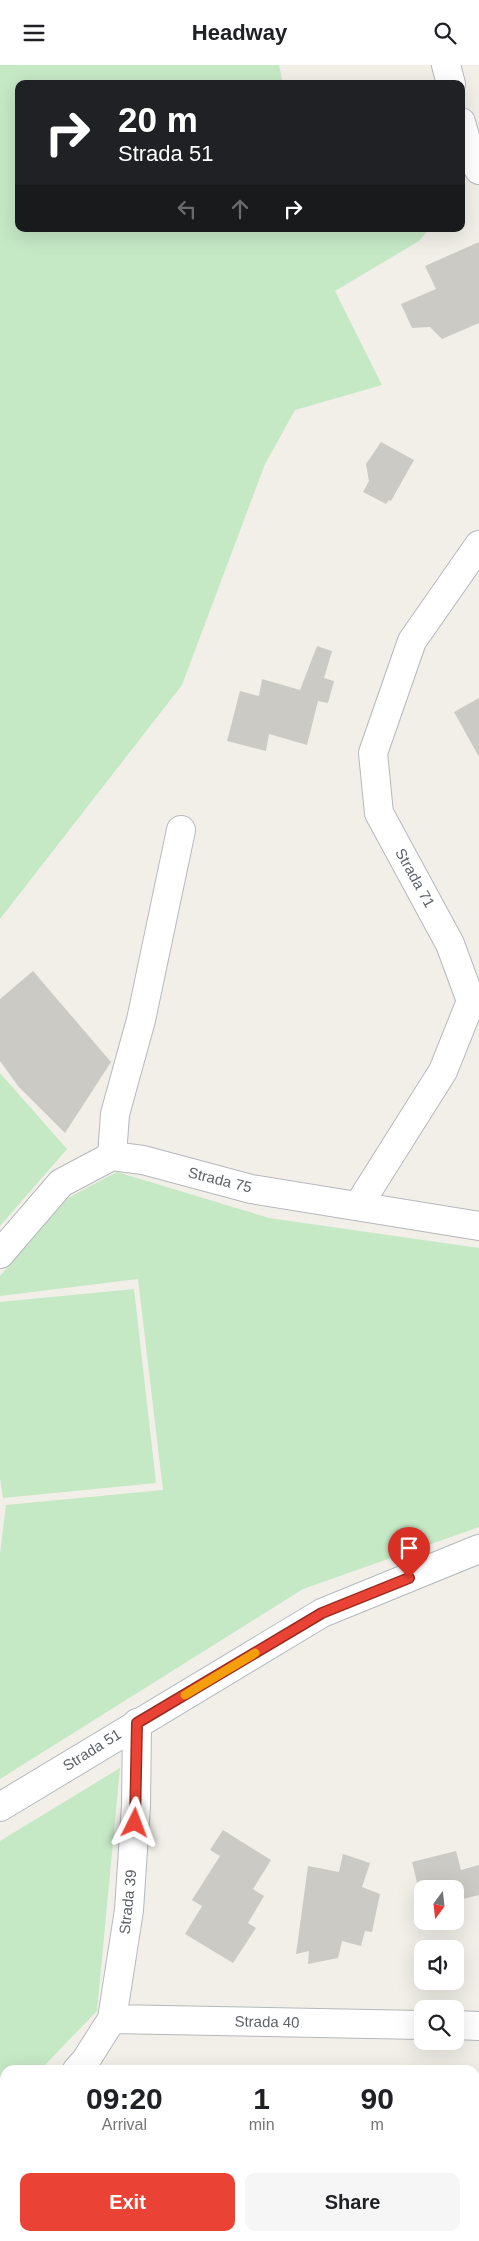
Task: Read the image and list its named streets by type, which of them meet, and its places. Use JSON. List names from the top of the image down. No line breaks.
{"streets":{"street":["Strada 71","Strada 75","Strada 51","Strada 39","Strada 40"]},"crossings":[["Strada 71","Strada 75"],["Strada 51","Strada 39"],["Strada 39","Strada 40"]],"north":"bottom","page":{"header":"Headway","turn":["20 m","Strada 51"],"eta":["09:20","Arrival","1","min","90","m"],"buttons":["Exit","Share"]}}
